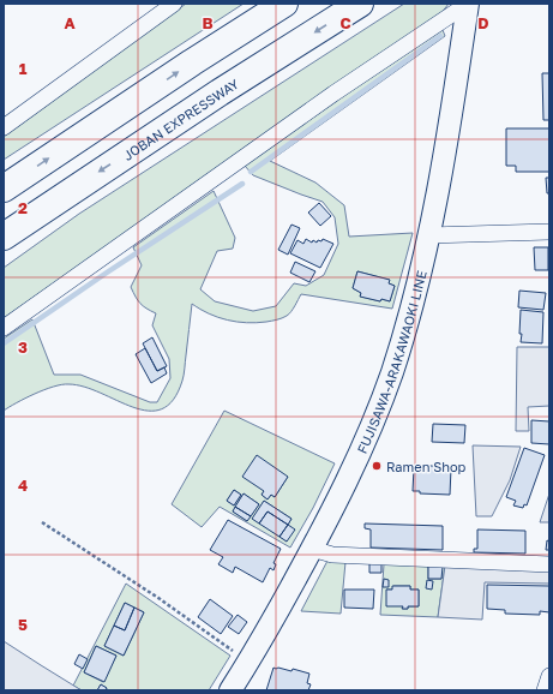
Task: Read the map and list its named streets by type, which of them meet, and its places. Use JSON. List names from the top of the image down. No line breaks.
{"streets":{"highway":["JOBAN EXPRESSWAY"],"main road":["FUJISAWA-ARAKAWAOKI LINE"]},"places":["Ramen Shop"],"grid":{"columns":["A","B","C","D"],"rows":["1","2","3","4","5"]}}
